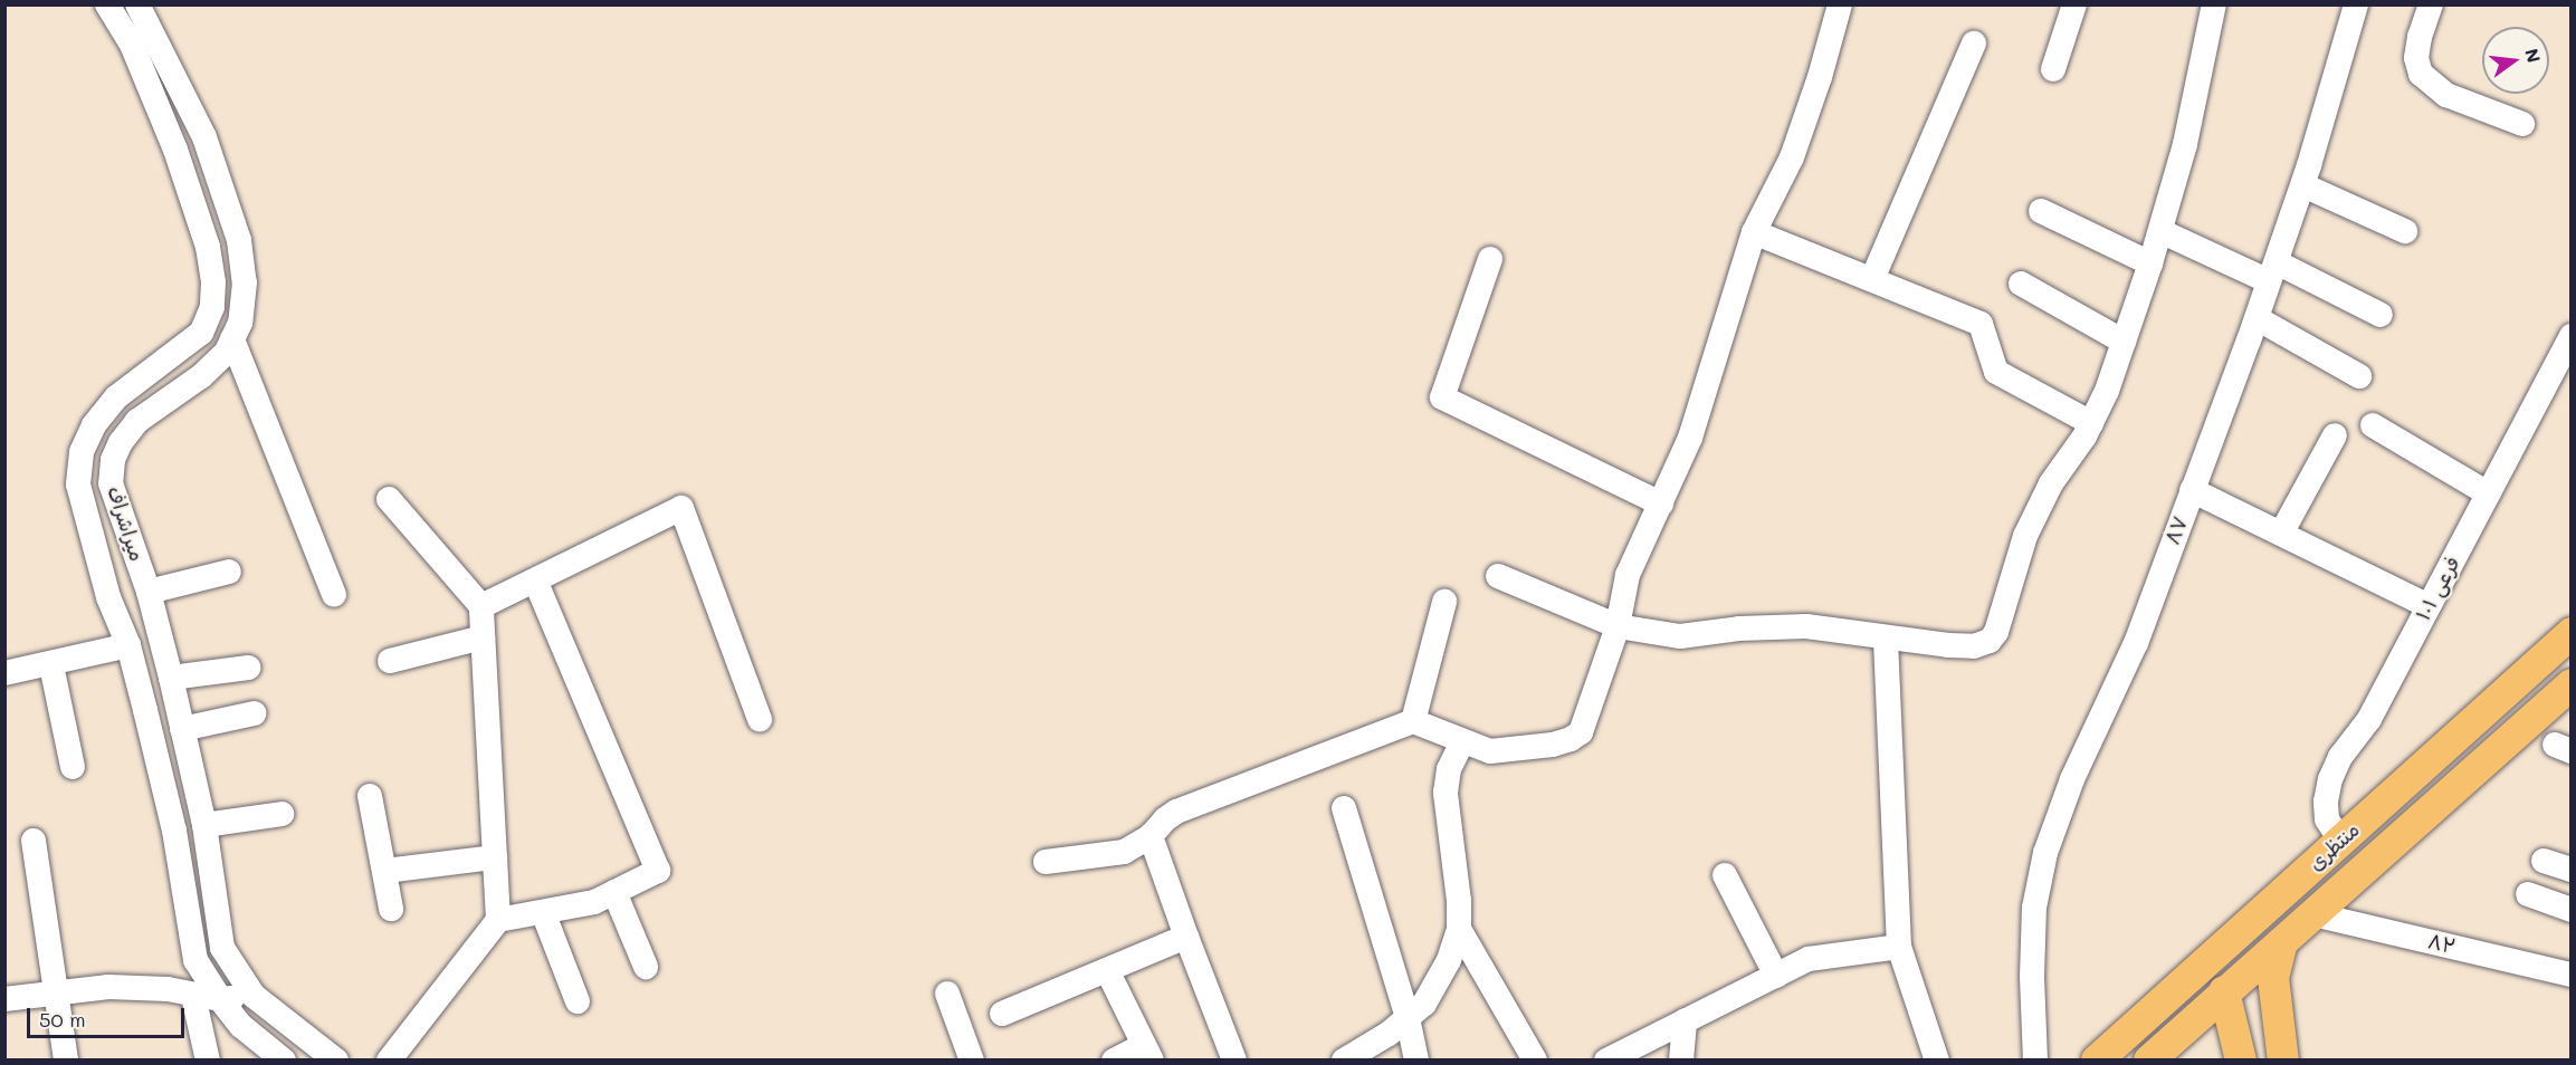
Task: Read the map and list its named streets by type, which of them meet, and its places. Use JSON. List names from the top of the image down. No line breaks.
{"streets":{"main road":["منتظری"],"street":["میراشراف","۸۷","فرعی ۱۰۱","۸۲"]},"crossings":[["فرعی ۱۰۱","منتظری"],["منتظری","۸۲"]],"scale_bar":"50 m","north":"right"}
